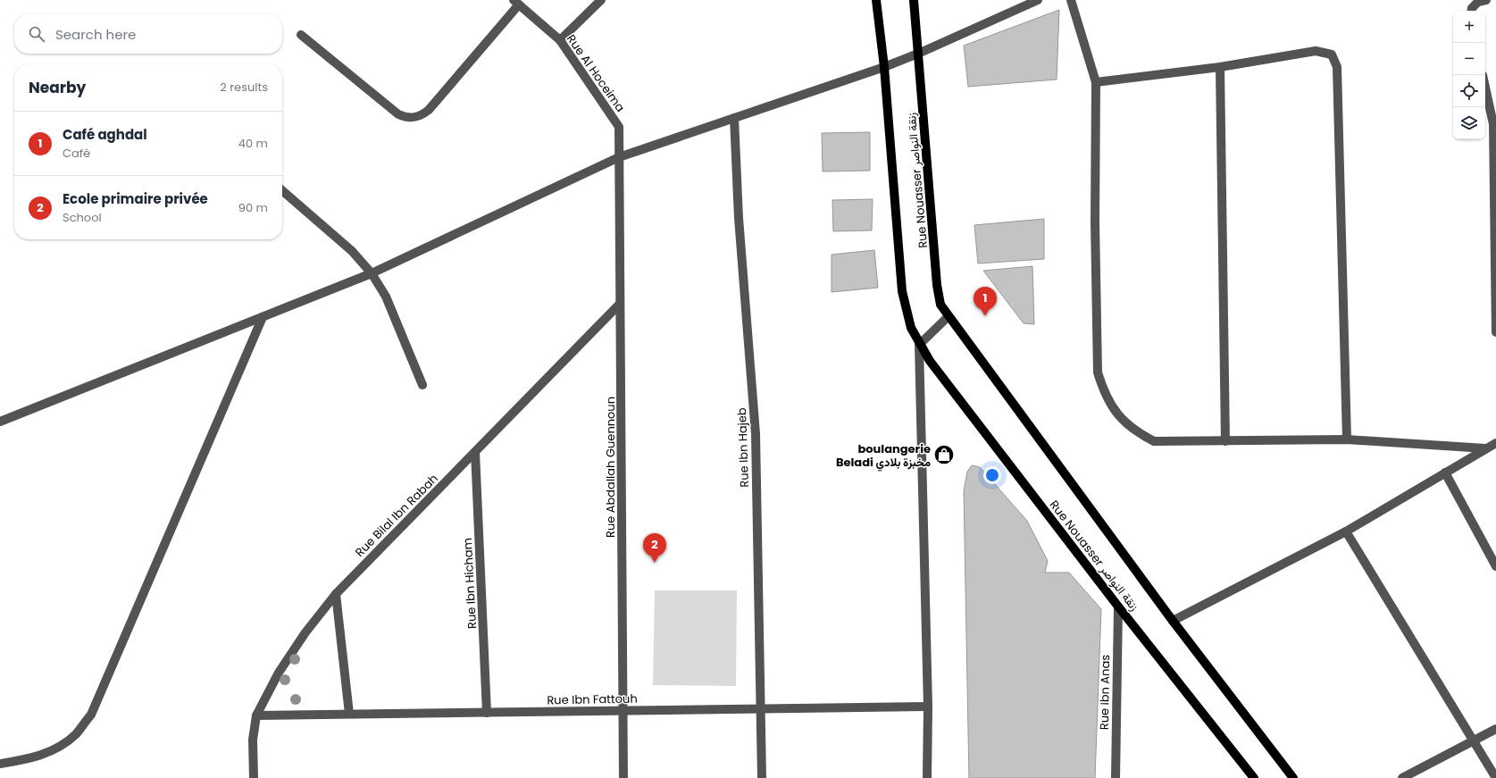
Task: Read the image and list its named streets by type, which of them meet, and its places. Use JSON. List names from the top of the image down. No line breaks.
{"streets":{"main road":["Rue Nouasser زنقة النواصر"],"street":["Rue Al Hoceima","Rue Ibn Hajeb","Rue Abdallah Guennoun","Rue Bilal Ibn Rabah","Rue Ibn Hicham","Rue Ibn Anas","Rue Ibn Fattouh"]},"crossings":[["Rue Al Hoceima","Rue Abdallah Guennoun"],["Rue Nouasser زنقة النواصر","Rue Ibn Anas"],["Rue Nouasser زنقة النواصر","Rue Ibn Fattouh"],["Rue Ibn Hajeb","Rue Ibn Fattouh"],["Rue Abdallah Guennoun","Rue Bilal Ibn Rabah"],["Rue Abdallah Guennoun","Rue Ibn Fattouh"],["Rue Bilal Ibn Rabah","Rue Ibn Hicham"],["Rue Bilal Ibn Rabah","Rue Ibn Fattouh"],["Rue Ibn Hicham","Rue Ibn Fattouh"]],"places":{"shop":["boulangerie Beladi مخبزة بلادي"]},"page":{"map_buttons":["+","−"],"search":"Search here","heading":["Nearby","2 results"],"list":[{"mark":"1","name":"Café aghdal","note":"Café","value":"40 m"},{"mark":"2","name":"Ecole primaire privée","note":"School","value":"90 m"}],"pins":["1","2"]}}
